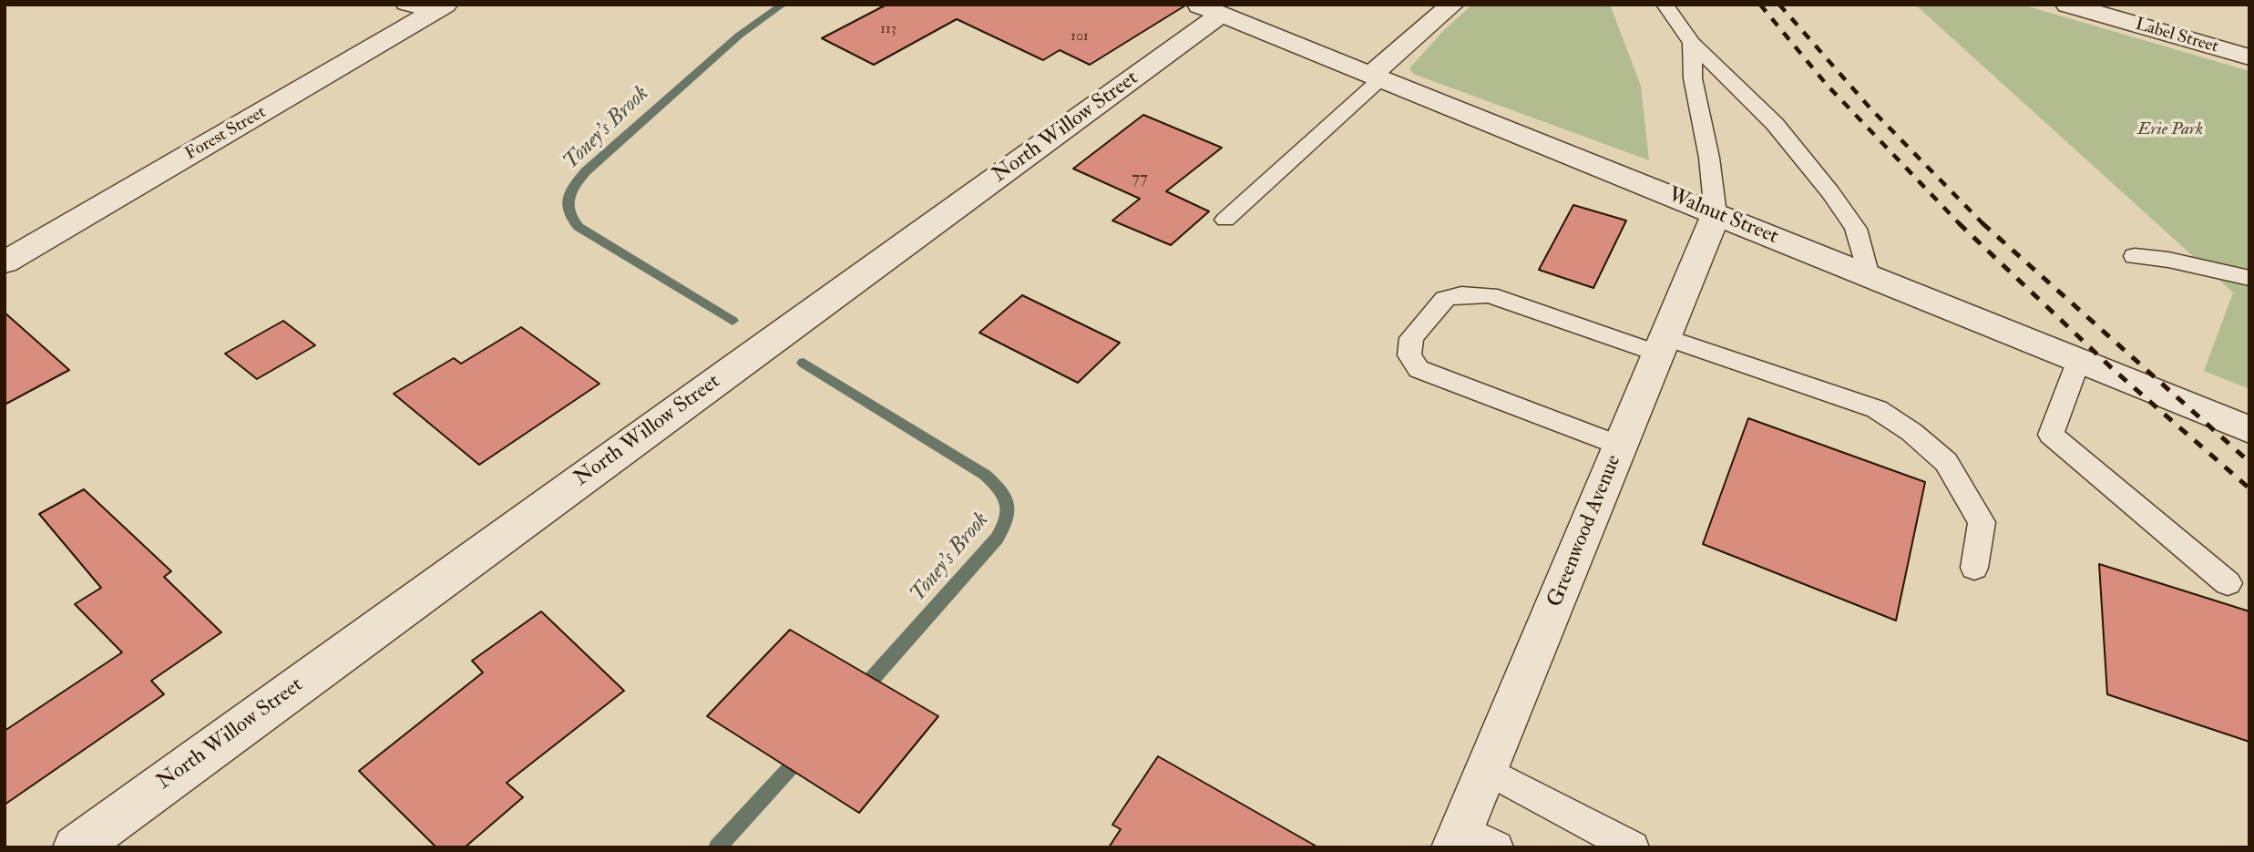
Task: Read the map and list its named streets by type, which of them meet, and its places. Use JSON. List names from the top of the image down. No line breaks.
{"streets":{"street":["Label Street","North Willow Street","Forest Street","Walnut Street","Greenwood Avenue"]},"crossings":[["North Willow Street","Walnut Street"],["Walnut Street","Greenwood Avenue"]],"water":["Toney's Brook"],"parks":["Erie Park"],"house_numbers":["113","101","77"]}
